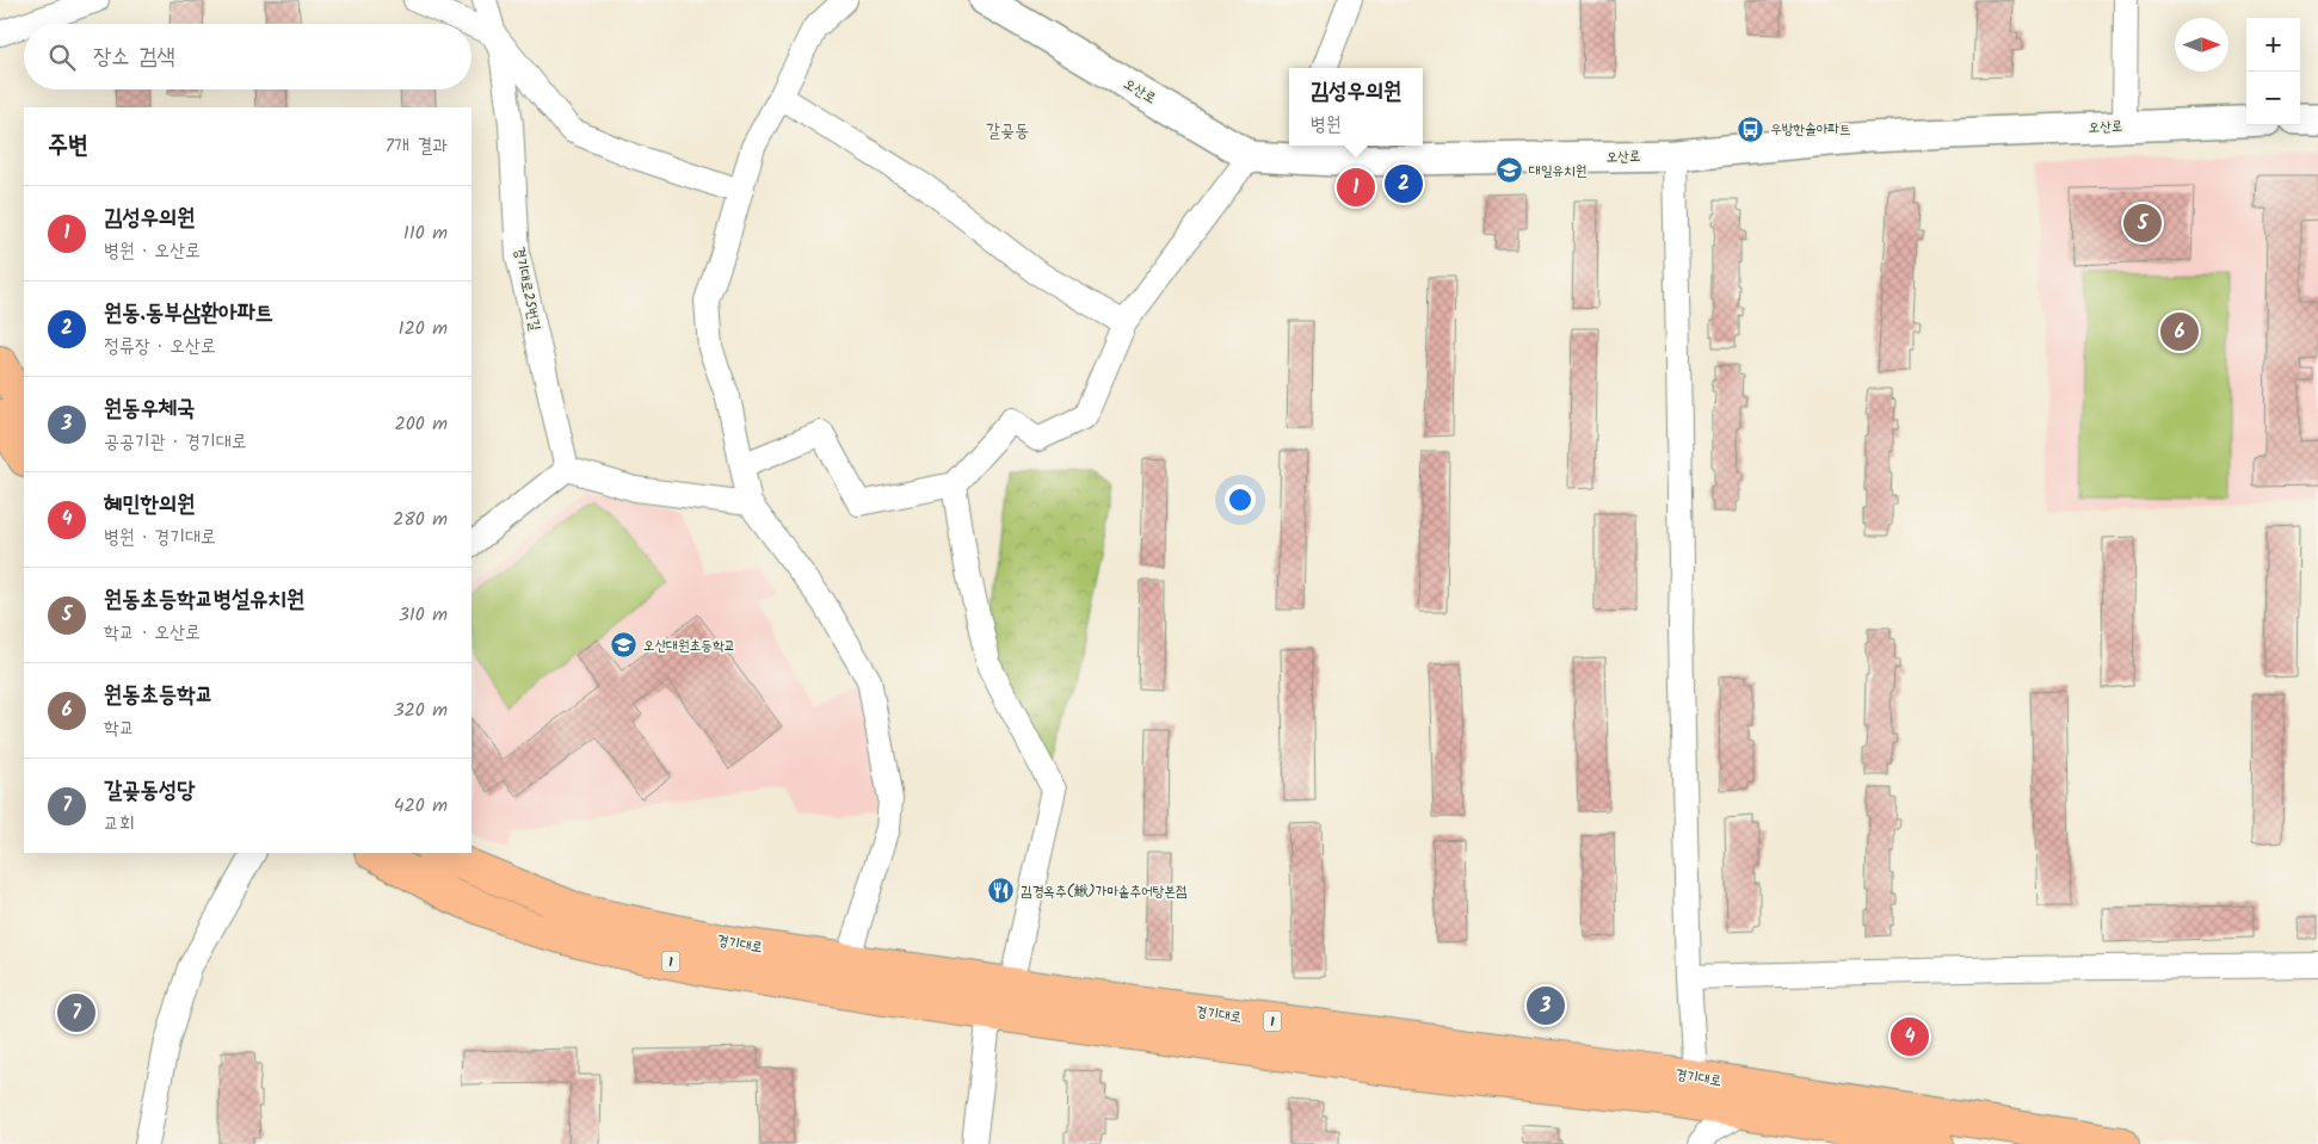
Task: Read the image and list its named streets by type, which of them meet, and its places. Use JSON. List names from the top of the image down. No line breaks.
{"streets":{"main road":["경기대로","1"],"street":["오산로","경기대로25번길"]},"districts":["갈곶동"],"places":{"bus stop":["우방한솔아파트"],"school or university":["대일유치원","오산대원초등학교"],"restaurant":["김경옥추(鰍)가마솥추어탕본점"]},"north":"right","page":{"map_buttons":["+","−"],"search":"장소 검색","popup":["김성우의원","병원"],"heading":["주변","7개 결과"],"pins":["2","1","5","6","3","7","4"],"list":[{"mark":"1","name":"김성우의원","note":"병원 · 오산로","value":"110 m"},{"mark":"2","name":"원동.동부삼환아파트","note":"정류장 · 오산로","value":"120 m"},{"mark":"3","name":"원동우체국","note":"공공기관 · 경기대로","value":"200 m"},{"mark":"4","name":"혜민한의원","note":"병원 · 경기대로","value":"280 m"},{"mark":"5","name":"원동초등학교병설유치원","note":"학교 · 오산로","value":"310 m"},{"mark":"6","name":"원동초등학교","note":"학교","value":"320 m"},{"mark":"7","name":"갈곶동성당","note":"교회","value":"420 m"}]}}
